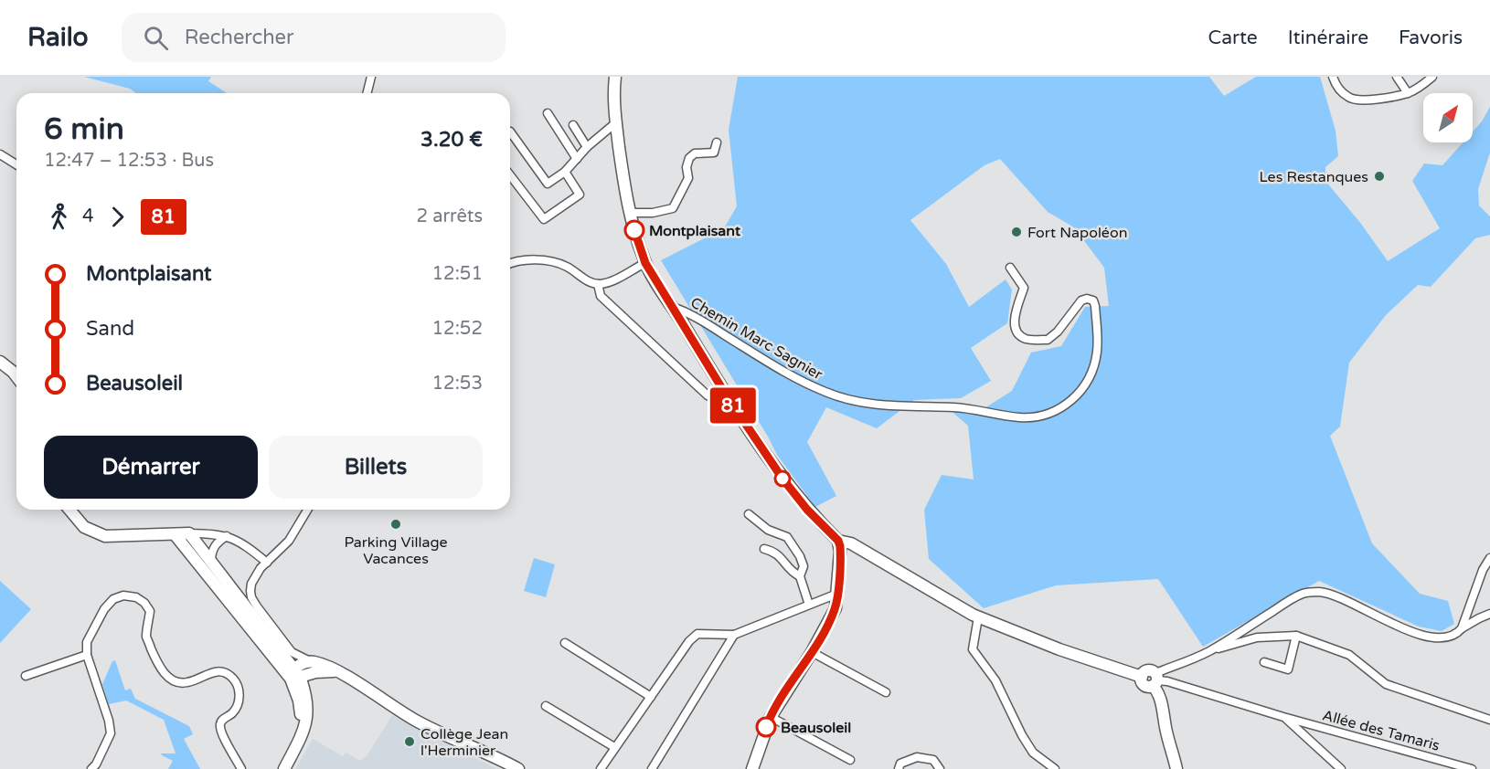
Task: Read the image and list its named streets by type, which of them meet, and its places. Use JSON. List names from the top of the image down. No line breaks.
{"streets":{"street":["Chemin Marc Sagnier","Allée des Tamaris"]},"places":["Les Restanques","Montplaisant","Fort Napoléon","Parking Village Vacances","Beausoleil","Collège Jean l'Herminier"],"lines":["bus line 81"],"north":"top right","page":{"header":"Railo","search":"Rechercher","nav":["Carte","Itinéraire","Favoris"],"on_map":"81","heading":["6 min","12:47 – 12:53 · Bus","3.20 €"],"legs":["4","81","2 arrêts"],"list":[{"name":"Montplaisant","value":"12:51"},{"name":"Sand","value":"12:52"},{"name":"Beausoleil","value":"12:53"}],"buttons":["Démarrer","Billets"]}}
